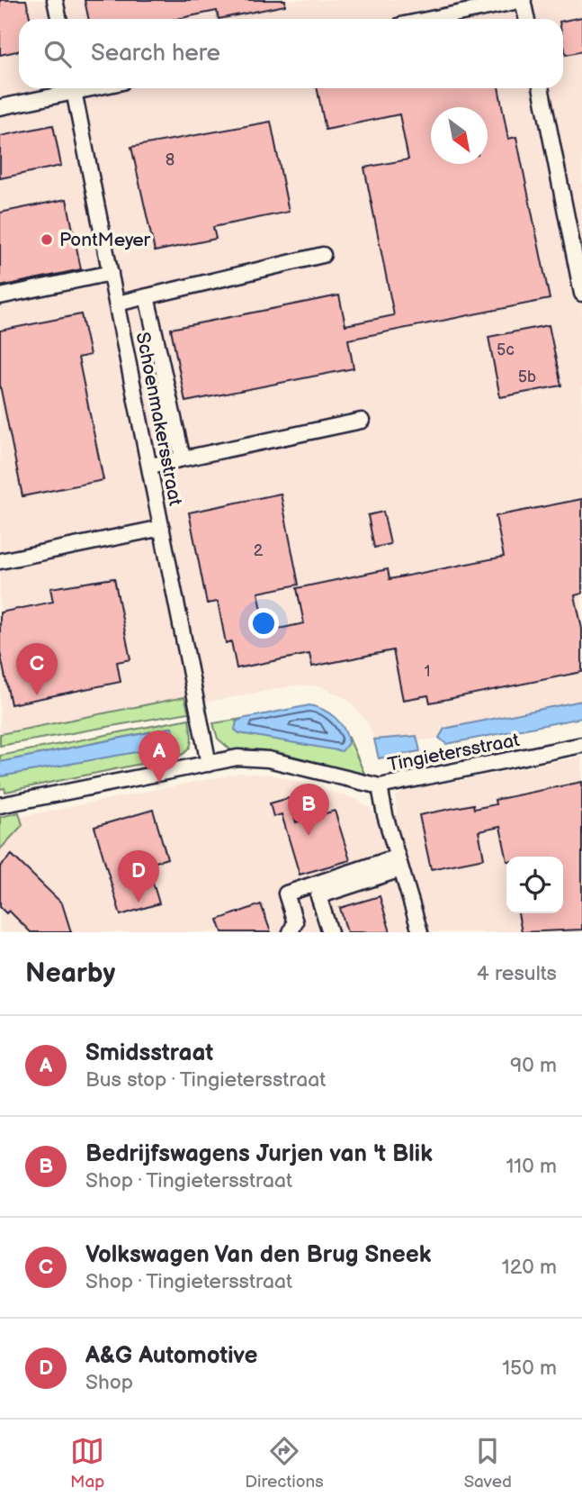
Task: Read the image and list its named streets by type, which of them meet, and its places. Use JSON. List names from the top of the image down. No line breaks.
{"streets":{"street":["Schoenmakersstraat","Tingietersstraat"]},"crossings":[["Schoenmakersstraat","Tingietersstraat"]],"places":["PontMeyer"],"house_numbers":["8","5c","5b","2","1"],"north":"bottom right","page":{"search":"Search here","pins":["C","A","B","D"],"heading":["Nearby","4 results"],"list":[{"mark":"A","name":"Smidsstraat","note":"Bus stop · Tingietersstraat","value":"90 m"},{"mark":"B","name":"Bedrijfswagens Jurjen van 't Blik","note":"Shop · Tingietersstraat","value":"110 m"},{"mark":"C","name":"Volkswagen Van den Brug Sneek","note":"Shop · Tingietersstraat","value":"120 m"},{"mark":"D","name":"A&G Automotive","note":"Shop","value":"150 m"}],"nav":["Map","Directions","Saved"]}}
